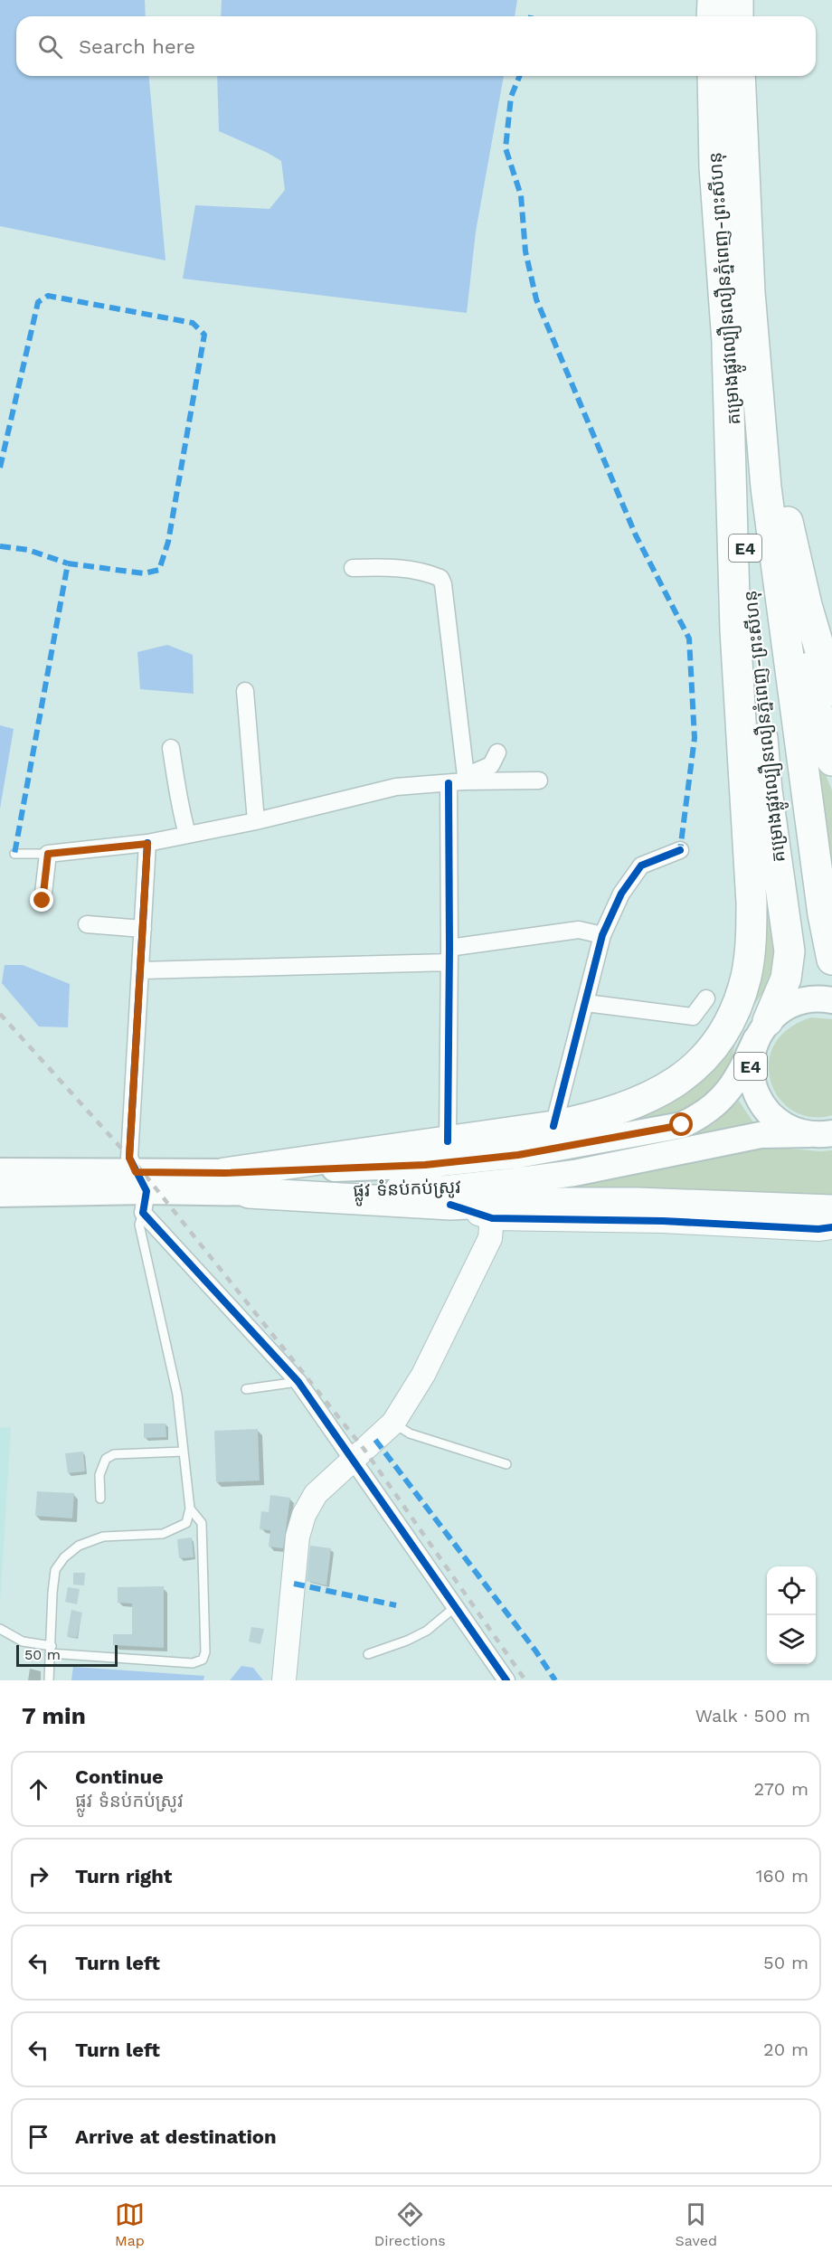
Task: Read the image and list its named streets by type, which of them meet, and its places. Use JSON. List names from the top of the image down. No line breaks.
{"streets":{"highway":["គម្រោងផ្លូវល្បឿនលឿនភ្នំពេញ-ព្រះសីហនុ","E4"],"main road":["ផ្លូវ ទំនប់កប់ស្រូវ"]},"crossings":[["គម្រោងផ្លូវល្បឿនលឿនភ្នំពេញ-ព្រះសីហនុ","E4"],["គម្រោងផ្លូវល្បឿនលឿនភ្នំពេញ-ព្រះសីហនុ","ផ្លូវ ទំនប់កប់ស្រូវ"],["E4","ផ្លូវ ទំនប់កប់ស្រូវ"]],"scale_bar":"50 m","page":{"search":"Search here","scale":"50 m","heading":["7 min","Walk · 500 m"],"list":[["Continue","ផ្លូវ ទំនប់កប់ស្រូវ","270 m"],["Turn right","160 m"],["Turn left","50 m"],["Turn left","20 m"],"Arrive at destination"],"nav":["Map","Directions","Saved"]}}
